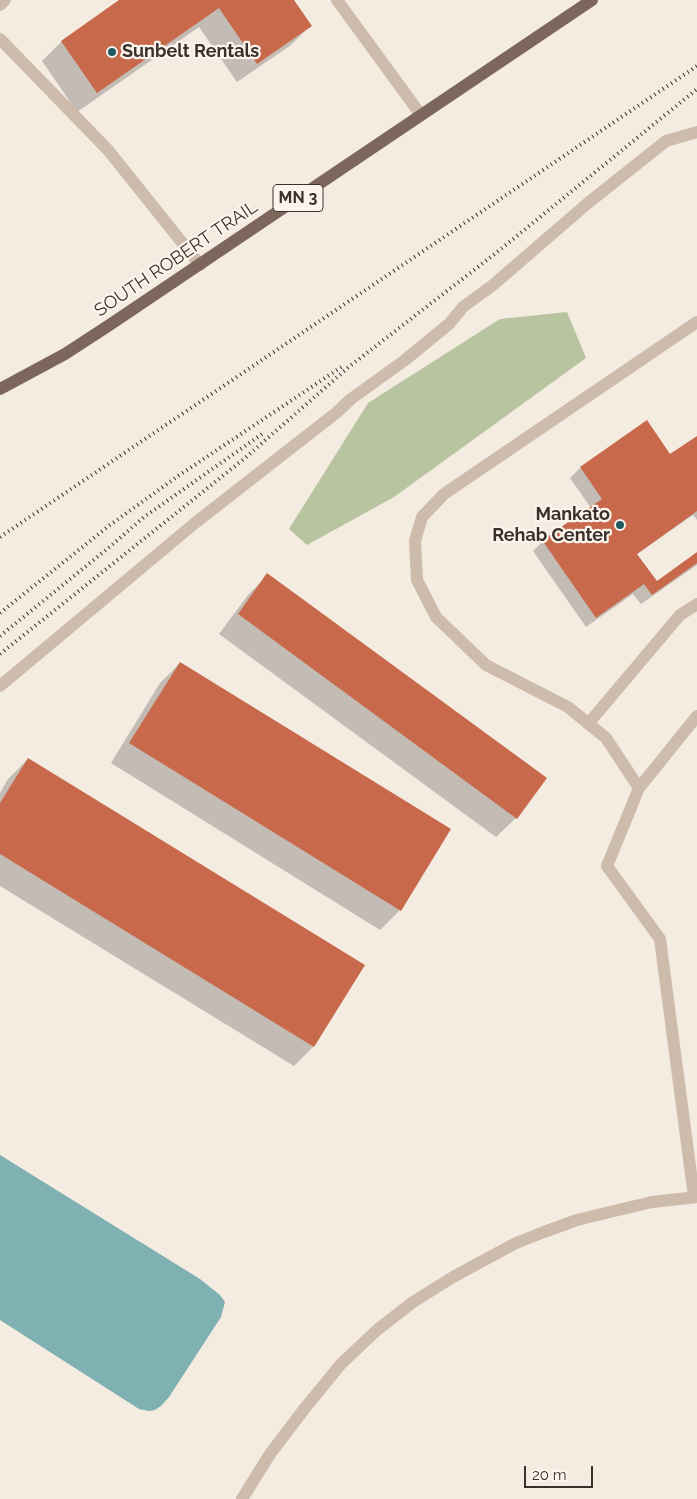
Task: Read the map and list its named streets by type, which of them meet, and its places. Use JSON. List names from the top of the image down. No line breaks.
{"streets":{"main road":["MN 3","SOUTH ROBERT TRAIL"]},"places":["Sunbelt Rentals","Mankato Rehab Center"],"scale_bar":"20 m"}
